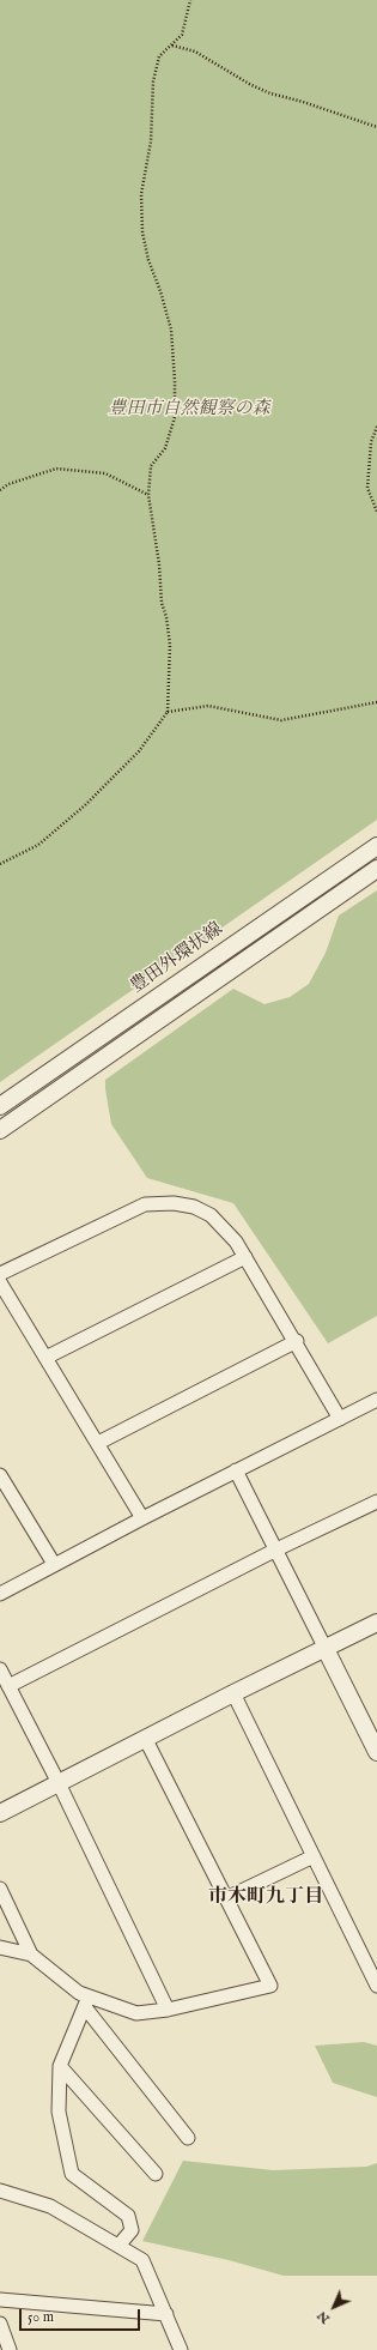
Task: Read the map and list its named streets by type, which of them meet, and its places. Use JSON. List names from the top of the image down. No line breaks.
{"streets":{"street":["豊田外環状線"]},"districts":["市木町九丁目"],"parks":["豊田市自然観察の森"],"scale_bar":"50 m","north":"bottom left"}
